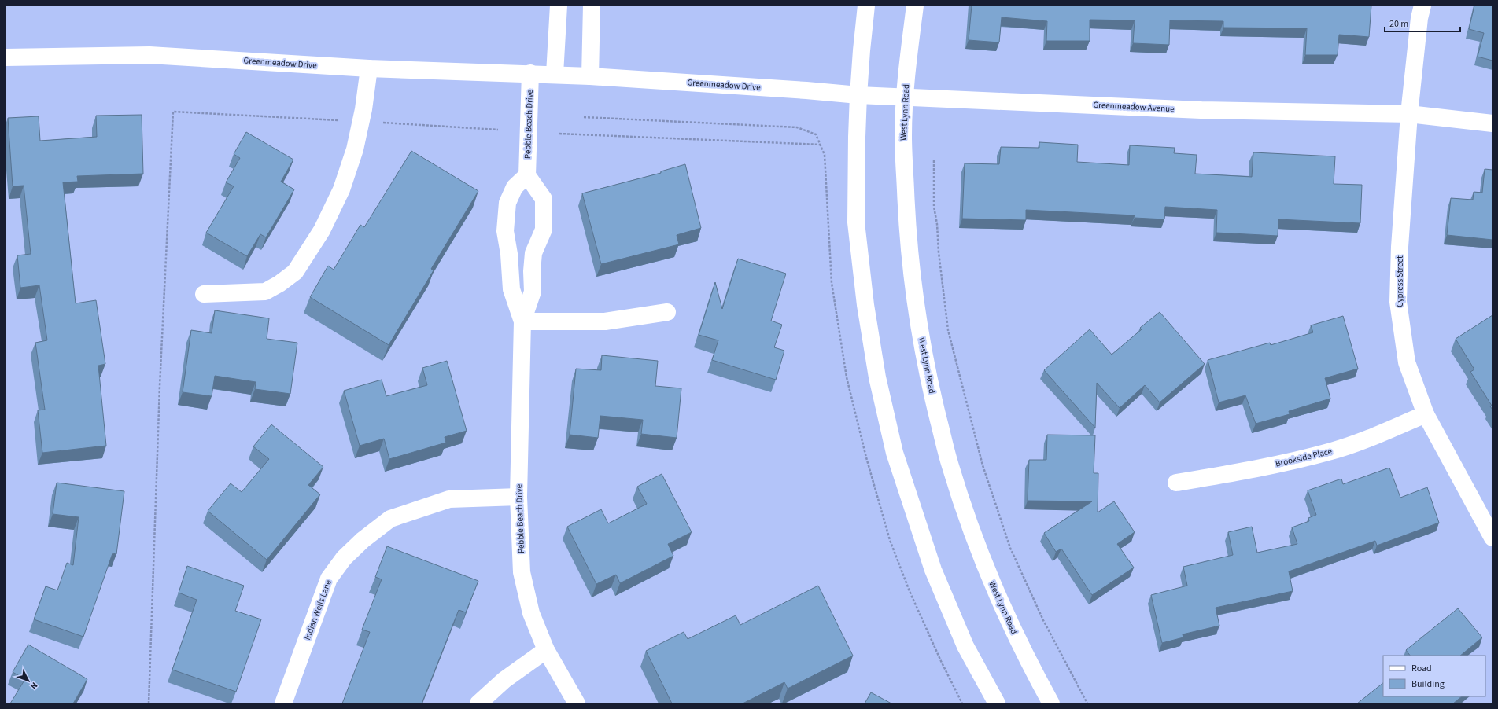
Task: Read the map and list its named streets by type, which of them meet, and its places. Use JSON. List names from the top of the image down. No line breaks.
{"streets":{"street":["Greenmeadow Drive","Greenmeadow Avenue","West Lynn Road","Pebble Beach Drive","Cypress Street","Brookside Place","Indian Wells Lane"]},"crossings":[["Greenmeadow Drive","Greenmeadow Avenue"],["Greenmeadow Drive","Pebble Beach Drive"],["Greenmeadow Avenue","West Lynn Road"],["Greenmeadow Avenue","Cypress Street"],["Pebble Beach Drive","Indian Wells Lane"],["Cypress Street","Brookside Place"]],"legend":["Road","Building"],"scale_bar":"20 m","north":"bottom right"}
